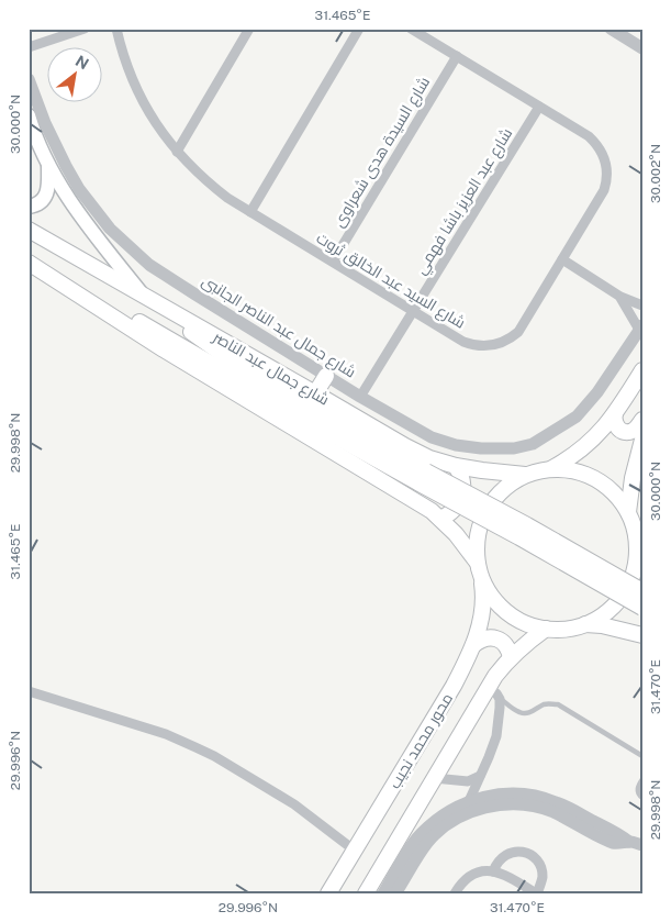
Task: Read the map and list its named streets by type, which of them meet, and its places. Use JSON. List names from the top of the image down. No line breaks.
{"streets":{"main road":["شارع جمال عبد الناصر","محور محمد نجيب"],"street":["شارع السيدة هدى شعراوى","شارع عبد العزيز باشا فهمي","شارع السيد عبد الخالق ثروت","شارع جمال عبد الناصر الجانبى"]},"crossings":[["شارع السيدة هدى شعراوى","شارع السيد عبد الخالق ثروت"],["شارع عبد العزيز باشا فهمي","شارع السيد عبد الخالق ثروت"],["شارع عبد العزيز باشا فهمي","شارع جمال عبد الناصر الجانبى"],["شارع جمال عبد الناصر","محور محمد نجيب"]],"north":"top right","coordinates":["31.465°E","30.000°N","30.002°N","29.998°N","31.470°E","29.996°N"]}
